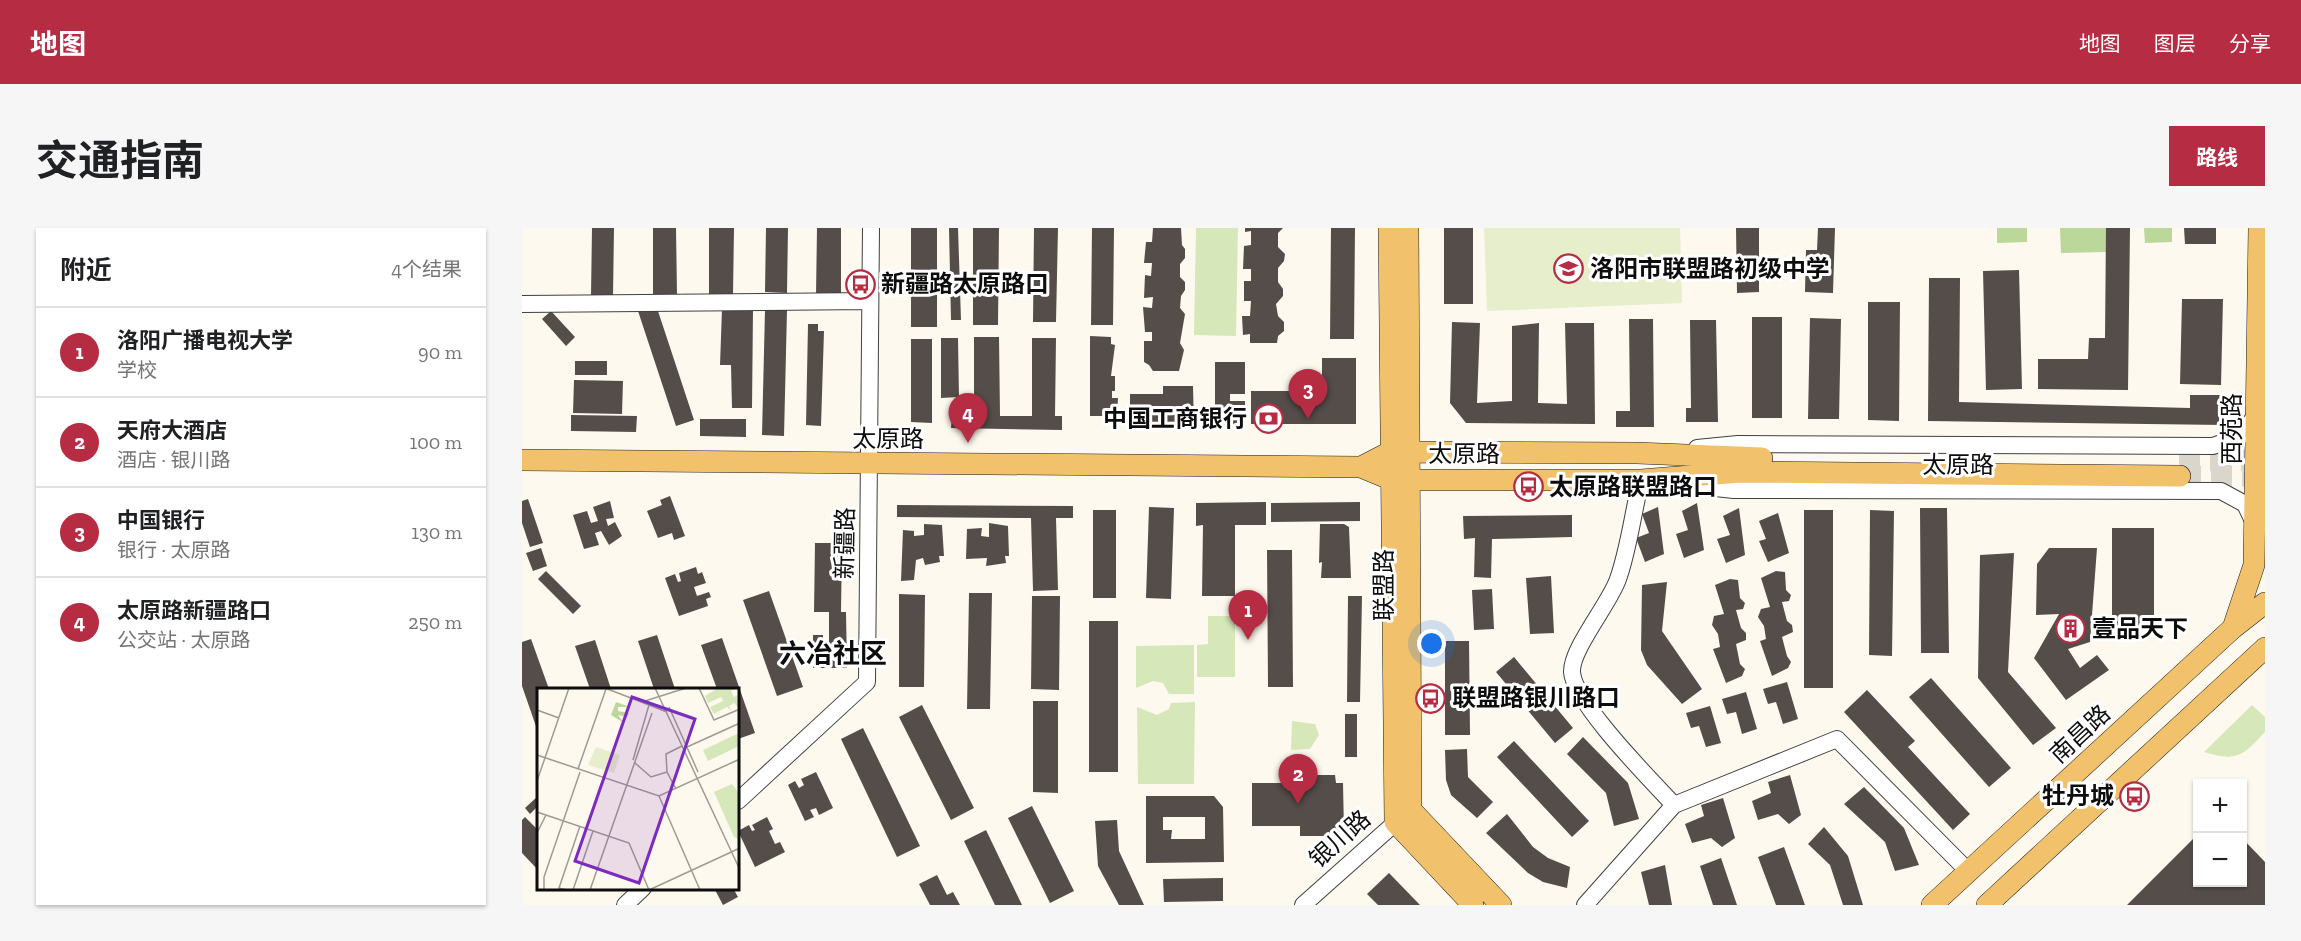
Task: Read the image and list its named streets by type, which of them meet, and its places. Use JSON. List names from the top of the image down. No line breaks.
{"streets":{"main road":["西苑路","太原路","联盟路","南昌路"],"street":["新疆路","银川路"]},"crossings":[["西苑路","太原路"],["西苑路","南昌路"],["太原路","新疆路"],["太原路","联盟路"],["联盟路","银川路"]],"districts":["六冶社区"],"places":{"school or university":["洛阳市联盟路初级中学"],"bus stop":["新疆路太原路口","太原路联盟路口","联盟路银川路口","牡丹城"],"bank":["中国工商银行"],"building":["壹品天下"]},"page":{"header":"地图","nav":["地图","图层","分享"],"title":"交通指南","buttons":"路线","heading":["附近","4个结果"],"list":[{"mark":"1","name":"洛阳广播电视大学","note":"学校","value":"90 m"},{"mark":"2","name":"天府大酒店","note":"酒店 · 银川路","value":"100 m"},{"mark":"3","name":"中国银行","note":"银行 · 太原路","value":"130 m"},{"mark":"4","name":"太原路新疆路口","note":"公交站 · 太原路","value":"250 m"}],"pins":["3","4","1","2"],"map_buttons":["+","−"]}}
